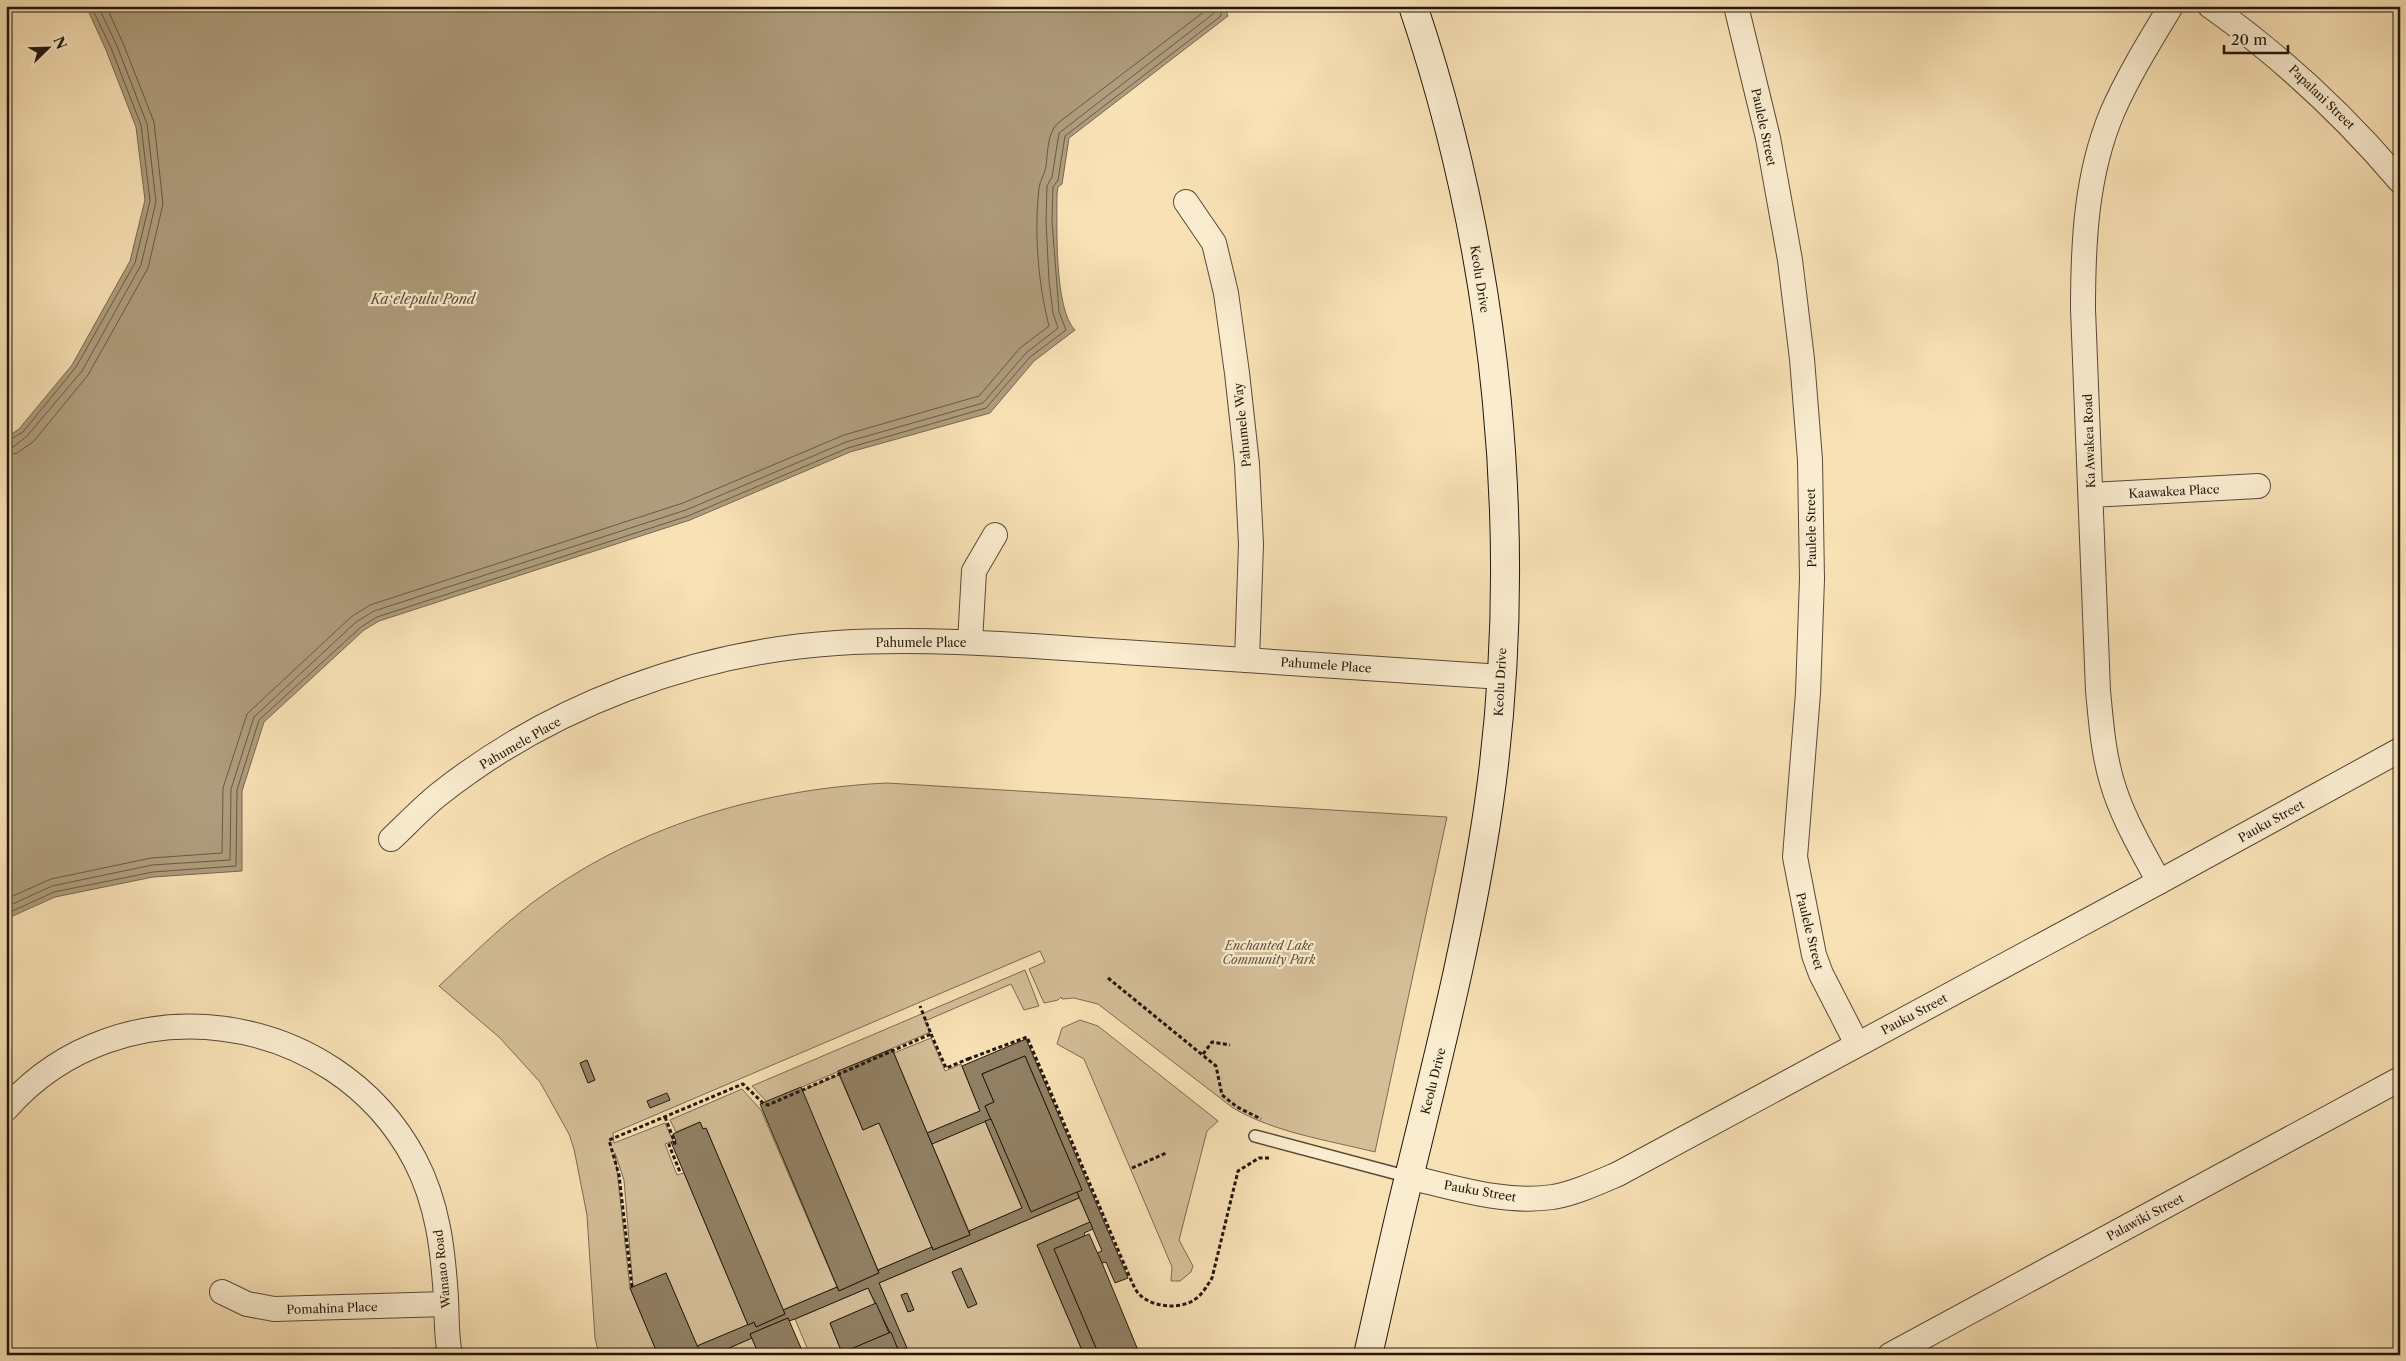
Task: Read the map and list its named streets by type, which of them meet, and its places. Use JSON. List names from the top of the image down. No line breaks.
{"streets":{"main road":["Keolu Drive"],"street":["Papalani Street","Paulele Street","Pahumele Way","Ka Awakea Road","Kaawakea Place","Pahumele Place","Pauku Street","Palawiki Street","Wanaao Road","Pomahina Place"]},"crossings":[["Paulele Street","Pauku Street"],["Keolu Drive","Pahumele Place"],["Keolu Drive","Pauku Street"],["Pahumele Way","Pahumele Place"],["Ka Awakea Road","Kaawakea Place"],["Ka Awakea Road","Pauku Street"],["Wanaao Road","Pomahina Place"]],"water":["Kaʻelepulu Pond"],"parks":["Enchanted Lake Community Park"],"scale_bar":"20 m","north":"top right"}
